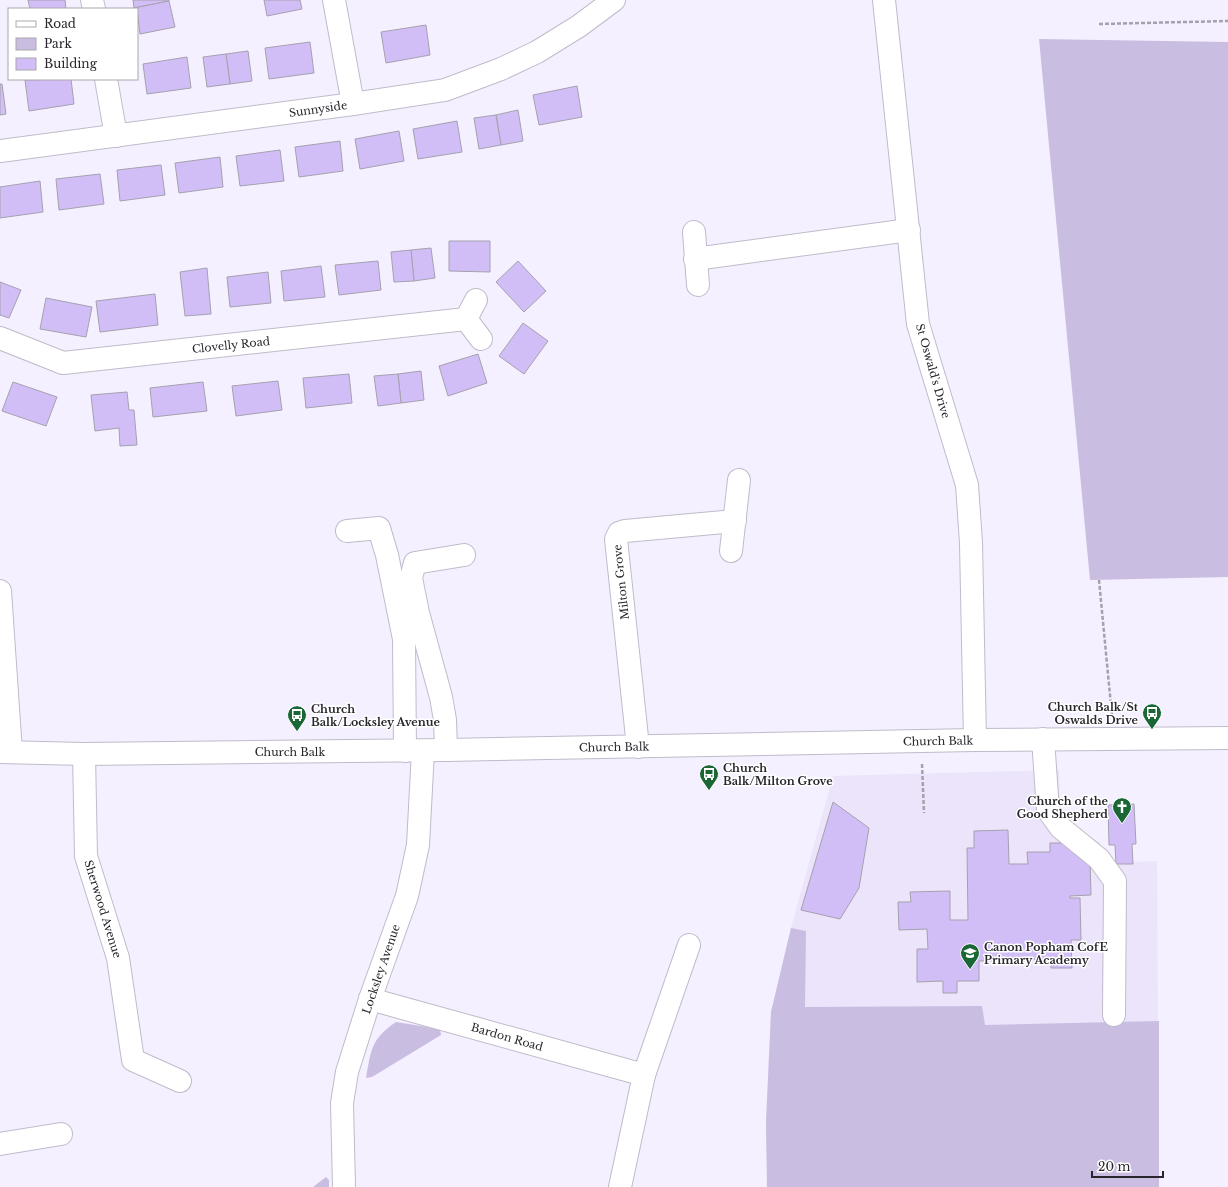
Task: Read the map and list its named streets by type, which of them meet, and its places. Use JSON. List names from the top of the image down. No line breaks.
{"streets":{"street":["Sunnyside","Clovelly Road","St Oswald's Drive","Milton Grove","Church Balk","Sherwood Avenue","Locksley Avenue","Bardon Road"]},"crossings":[["St Oswald's Drive","Church Balk"],["Milton Grove","Church Balk"],["Church Balk","Sherwood Avenue"],["Church Balk","Locksley Avenue"],["Locksley Avenue","Bardon Road"]],"places":{"bus stop":["Church Balk/St Oswalds Drive","Church Balk/Locksley Avenue","Church Balk/Milton Grove"],"church":["Church of the Good Shepherd"],"school or university":["Canon Popham CofE Primary Academy"]},"legend":["Road","Park","Building"],"scale_bar":"20 m"}
